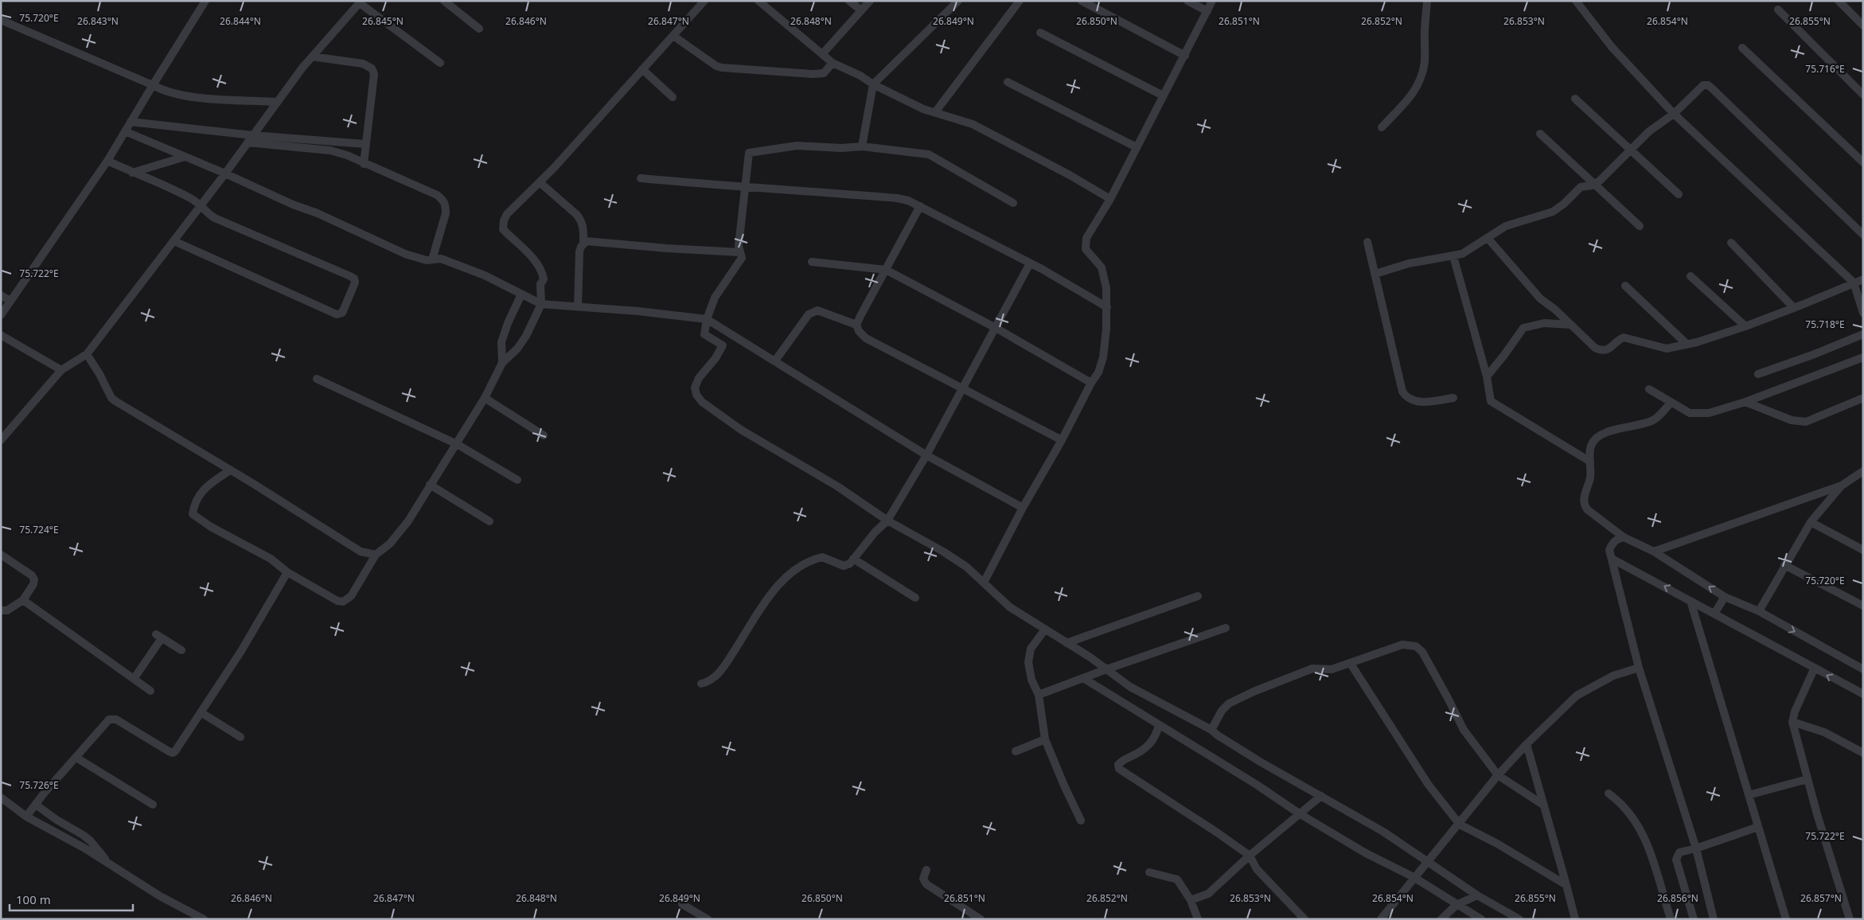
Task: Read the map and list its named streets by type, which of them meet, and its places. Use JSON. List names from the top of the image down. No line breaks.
{"scale_bar":"100 m","coordinates":["75.720°E","26.843°N","26.844°N","26.845°N","26.846°N","26.847°N","26.848°N","26.849°N","26.850°N","26.851°N","26.852°N","26.853°N","26.854°N","26.855°N","75.716°E","75.722°E","75.718°E","75.724°E","75.726°E","26.856°N","26.857°N"]}
